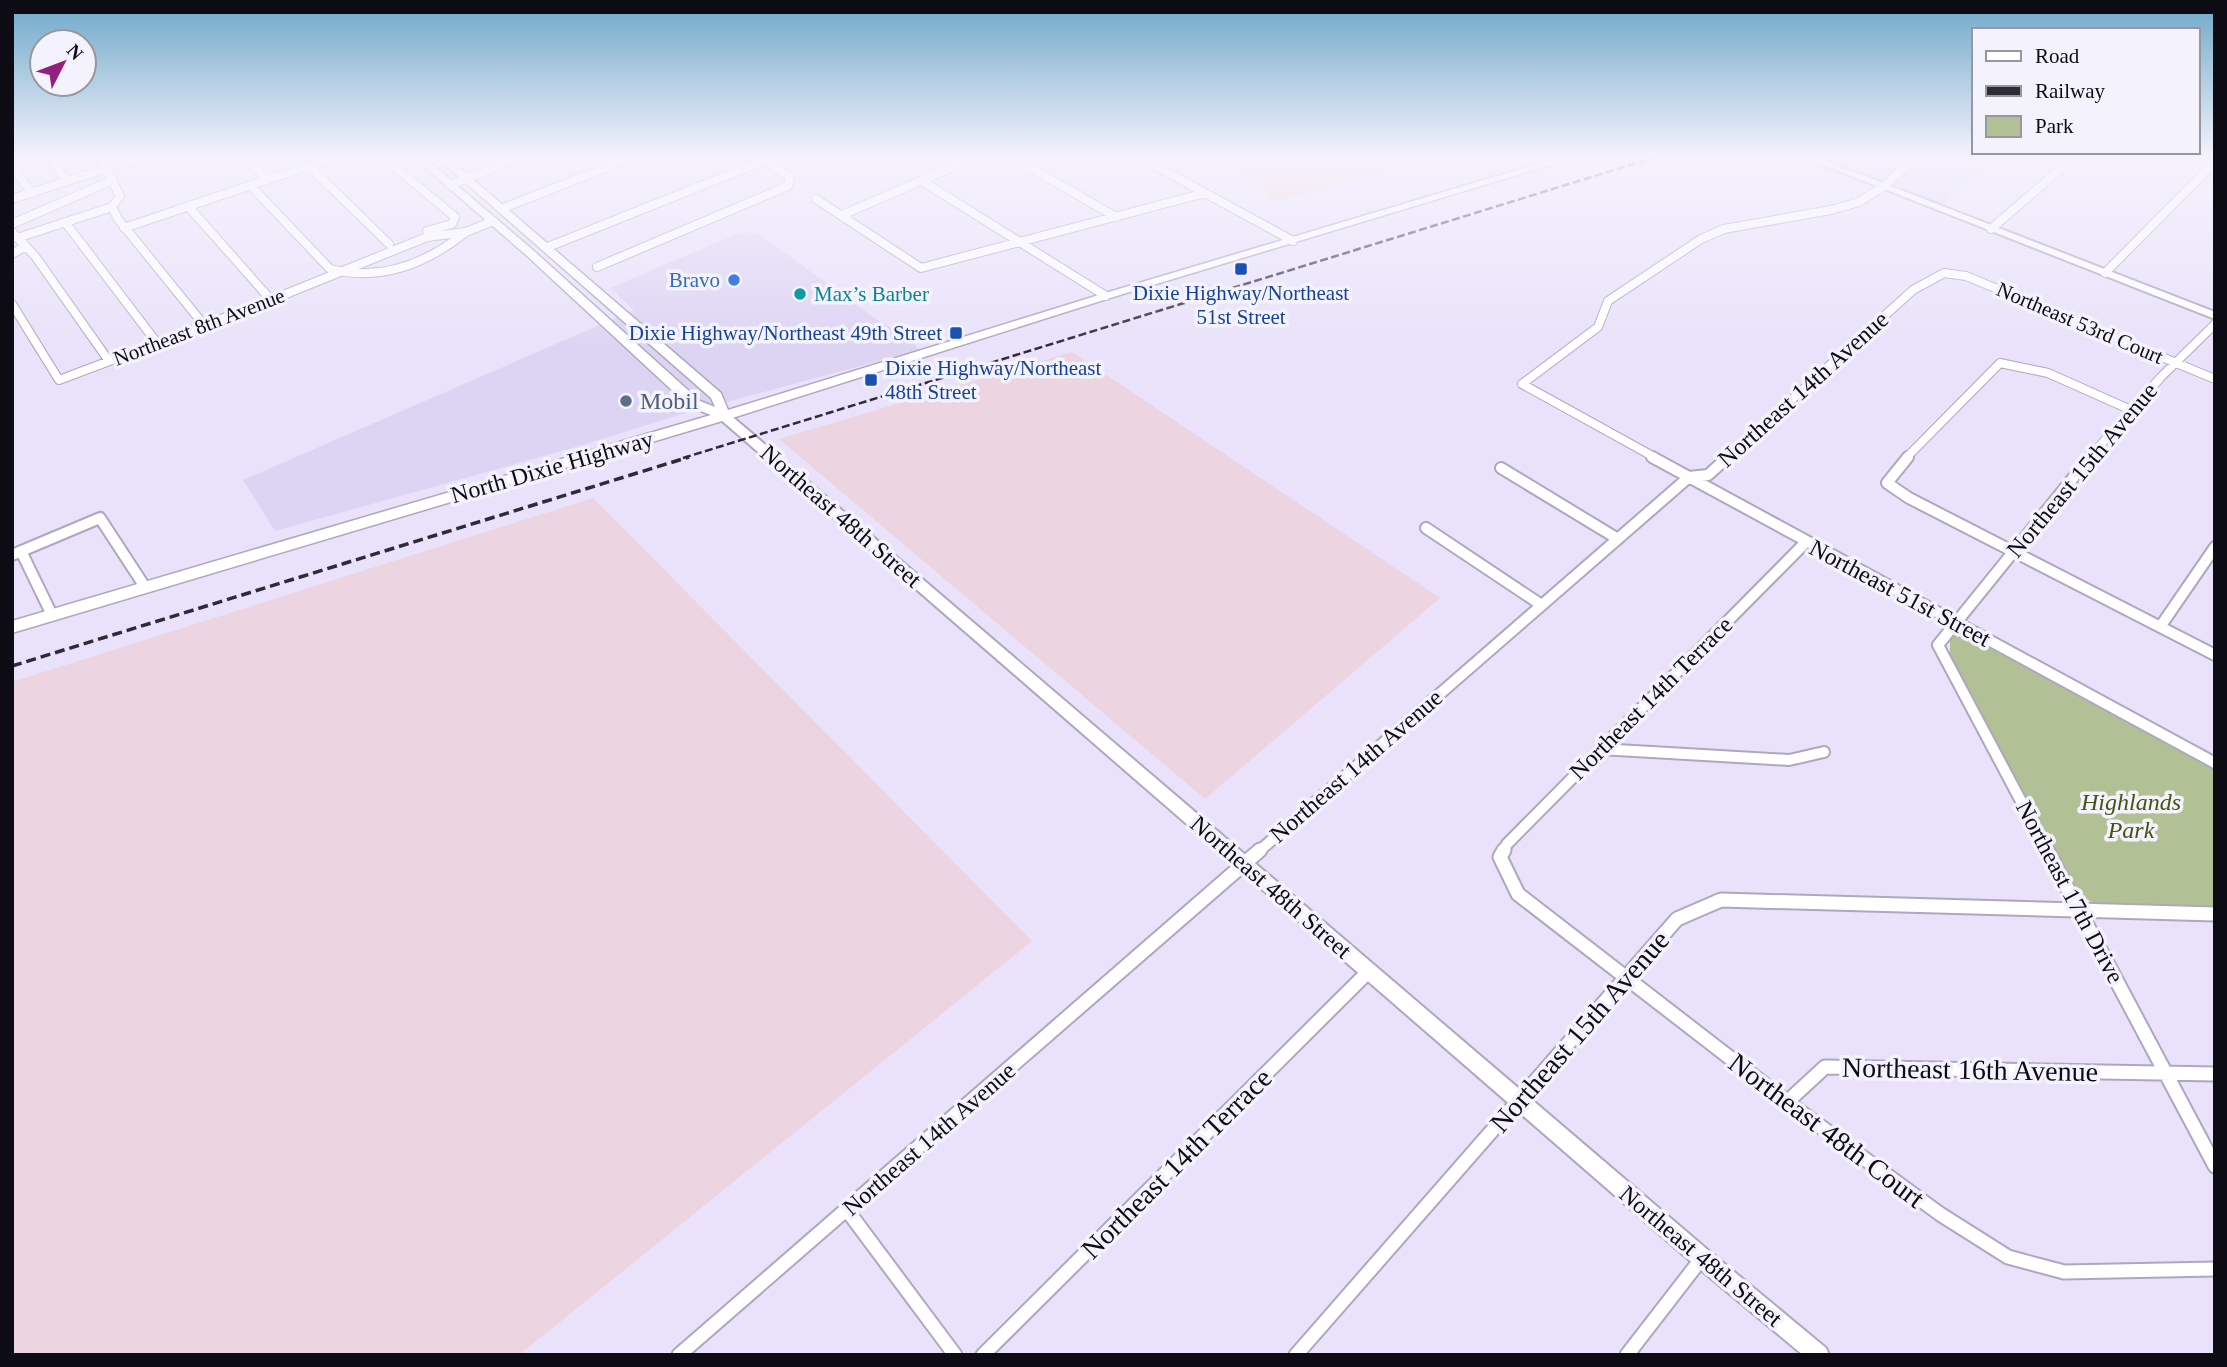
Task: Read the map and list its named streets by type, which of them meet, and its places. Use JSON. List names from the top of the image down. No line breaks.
{"streets":{"main road":["North Dixie Highway","Northeast 48th Street"],"street":["Northeast 53rd Court","Northeast 8th Avenue","Northeast 14th Avenue","Northeast 15th Avenue","Northeast 51st Street","Northeast 14th Terrace","Northeast 17th Drive","Northeast 16th Avenue","Northeast 48th Court"]},"crossings":[["Northeast 53rd Court","Northeast 14th Avenue"],["Northeast 53rd Court","Northeast 15th Avenue"],["Northeast 8th Avenue","Northeast 48th Street"],["Northeast 14th Avenue","Northeast 48th Street"],["Northeast 14th Avenue","Northeast 51st Street"],["North Dixie Highway","Northeast 48th Street"],["Northeast 15th Avenue","Northeast 48th Street"],["Northeast 15th Avenue","Northeast 51st Street"],["Northeast 15th Avenue","Northeast 17th Drive"],["Northeast 15th Avenue","Northeast 48th Court"],["Northeast 48th Street","Northeast 14th Terrace"],["Northeast 51st Street","Northeast 14th Terrace"],["Northeast 51st Street","Northeast 17th Drive"],["Northeast 14th Terrace","Northeast 48th Court"],["Northeast 17th Drive","Northeast 16th Avenue"],["Northeast 16th Avenue","Northeast 48th Court"]],"parks":["Highlands Park"],"places":{"transit":["Dixie Highway/Northeast 51st Street","Dixie Highway/Northeast 49th Street","Dixie Highway/Northeast 48th Street"],"other":["Bravo","Max’s Barber","Mobil"]},"legend":["Road","Railway","Park"],"north":"top right"}
